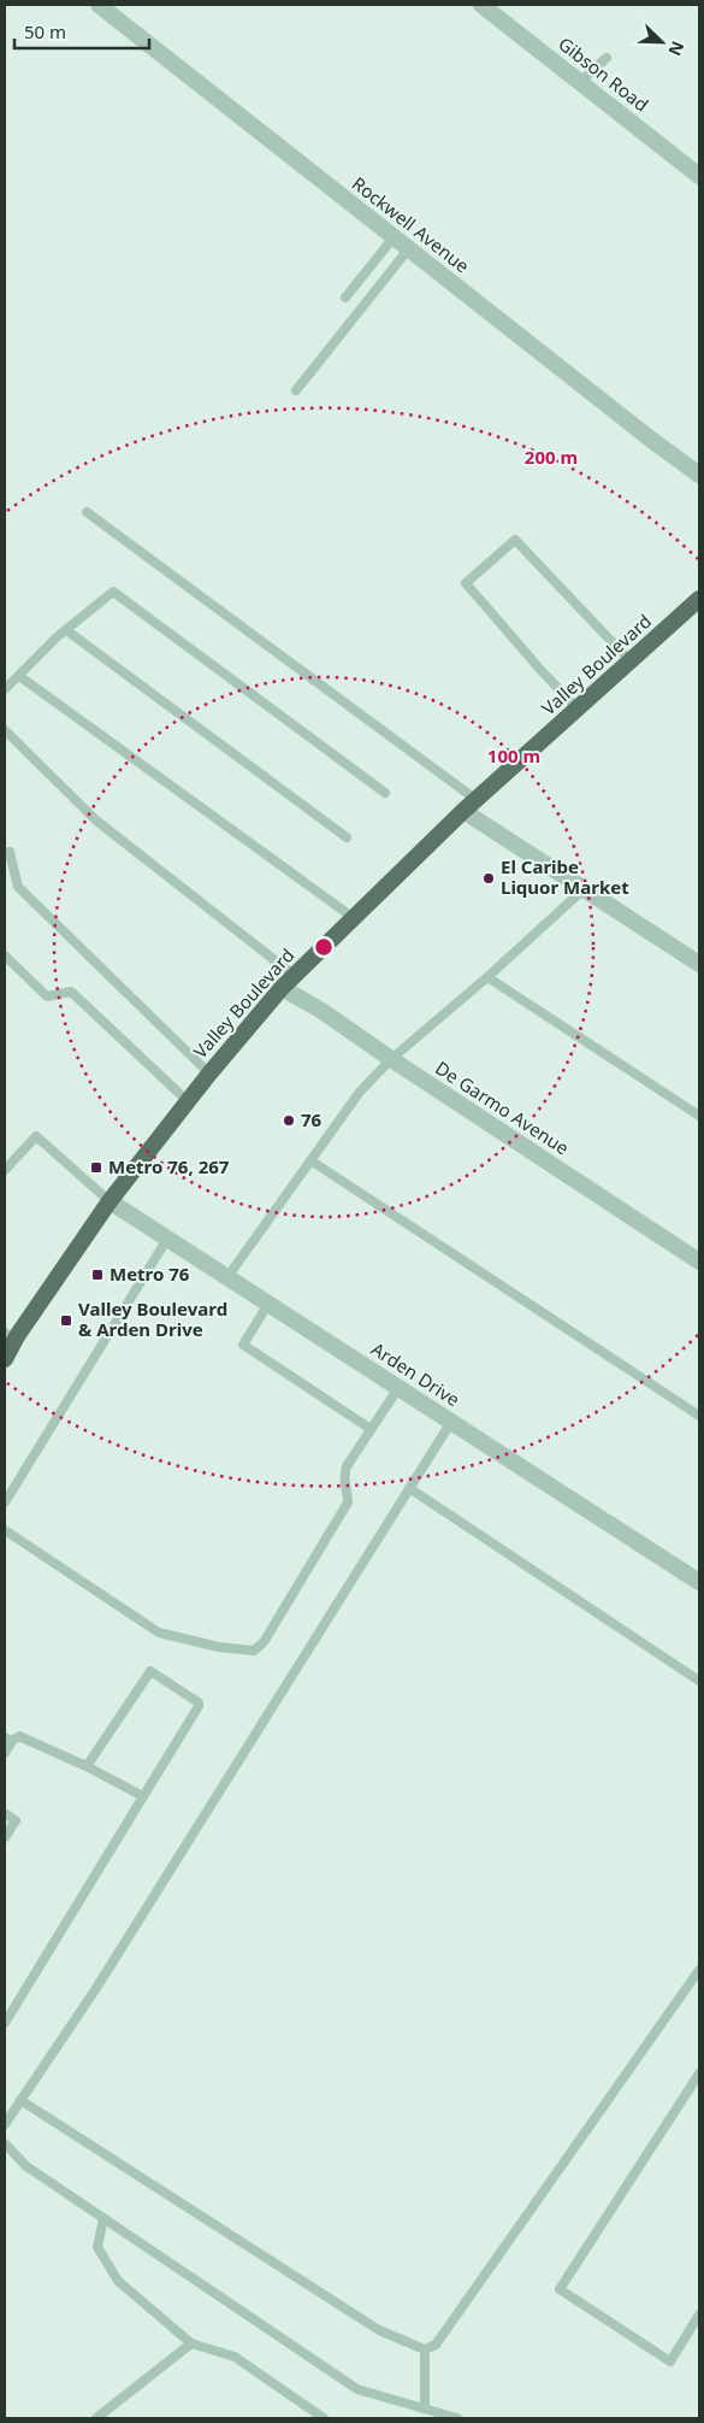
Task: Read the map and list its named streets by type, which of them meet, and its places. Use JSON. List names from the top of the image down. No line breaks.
{"streets":{"main road":["Valley Boulevard"],"street":["Gibson Road","Rockwell Avenue","De Garmo Avenue","Arden Drive"]},"crossings":[["Valley Boulevard","De Garmo Avenue"],["Valley Boulevard","Arden Drive"]],"places":{"other":["El Caribe Liquor Market","76"],"transit":["Metro 76, 267","Metro 76","Valley Boulevard & Arden Drive"]},"scale_bar":"50 m","north":"bottom right","rings":["200 m","100 m"]}
